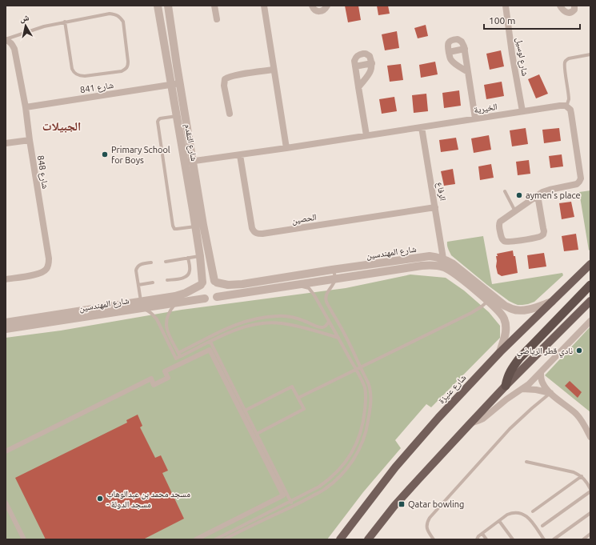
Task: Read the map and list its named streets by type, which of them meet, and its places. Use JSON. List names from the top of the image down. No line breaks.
{"streets":{"main road":["شارع عنيزة"],"street":["شارع لوسيل","شارع 841","الخيرية","شارع التقدم","شارع 848","الرفاع","الحصين","شارع المهندسين"]},"crossings":[["شارع لوسيل","الخيرية"],["شارع 841","شارع التقدم"],["شارع 841","شارع 848"],["الخيرية","شارع التقدم"],["الخيرية","الرفاع"],["الخيرية","الحصين"],["شارع التقدم","شارع المهندسين"],["الرفاع","الحصين"],["الرفاع","شارع المهندسين"],["شارع المهندسين","شارع عنيزة"]],"districts":["الجبيلات"],"places":{"other":["Primary School for Boys","aymen's place","نادي قطر الرياضي","مسجد محمد بن عبدالوهاب - مسجد الدولة"],"transit":["Qatar bowling"]},"scale_bar":"100 m","north":"top"}
